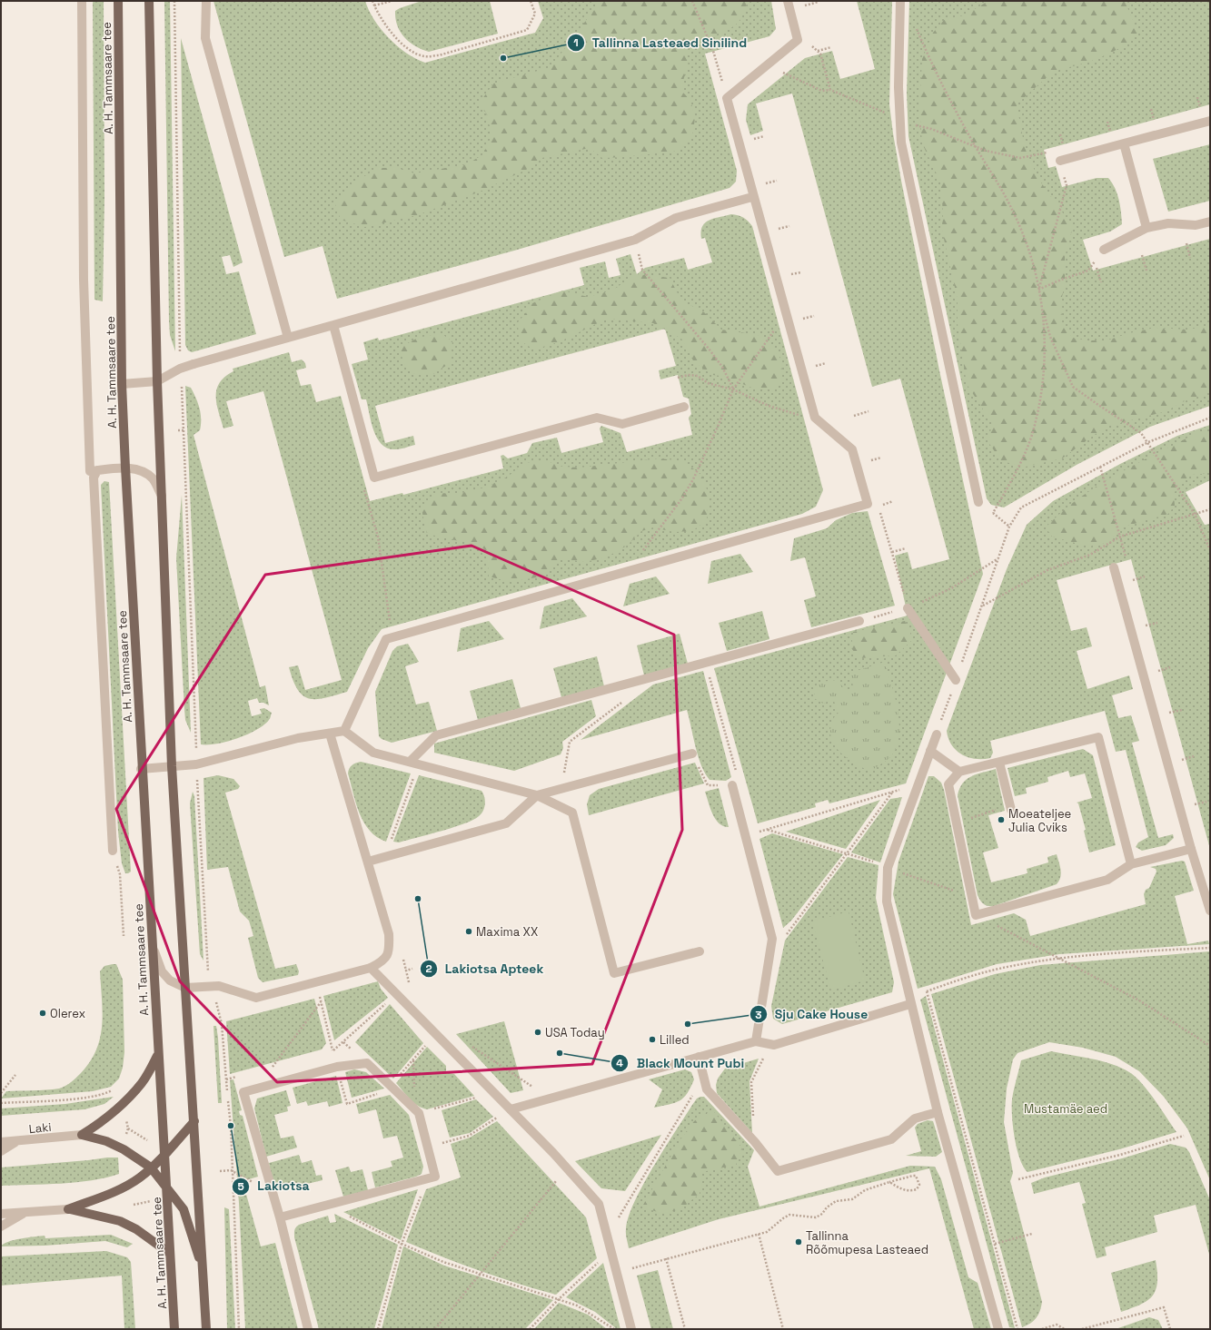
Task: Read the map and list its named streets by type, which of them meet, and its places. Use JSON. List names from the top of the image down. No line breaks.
{"streets":{"main road":["A. H. Tammsaare tee"],"street":["Laki"]},"parks":["Mustamäe aed"],"places":["Tallinna Lasteaed Sinilind","Moeateljee Julia Cviks","Lakiotsa Apteek","Maxima XX","Olerex","Sju Cake House","USA Today","Lilled","Black Mount Pubi","Lakiotsa","Tallinna Rõõmupesa Lasteaed"]}
